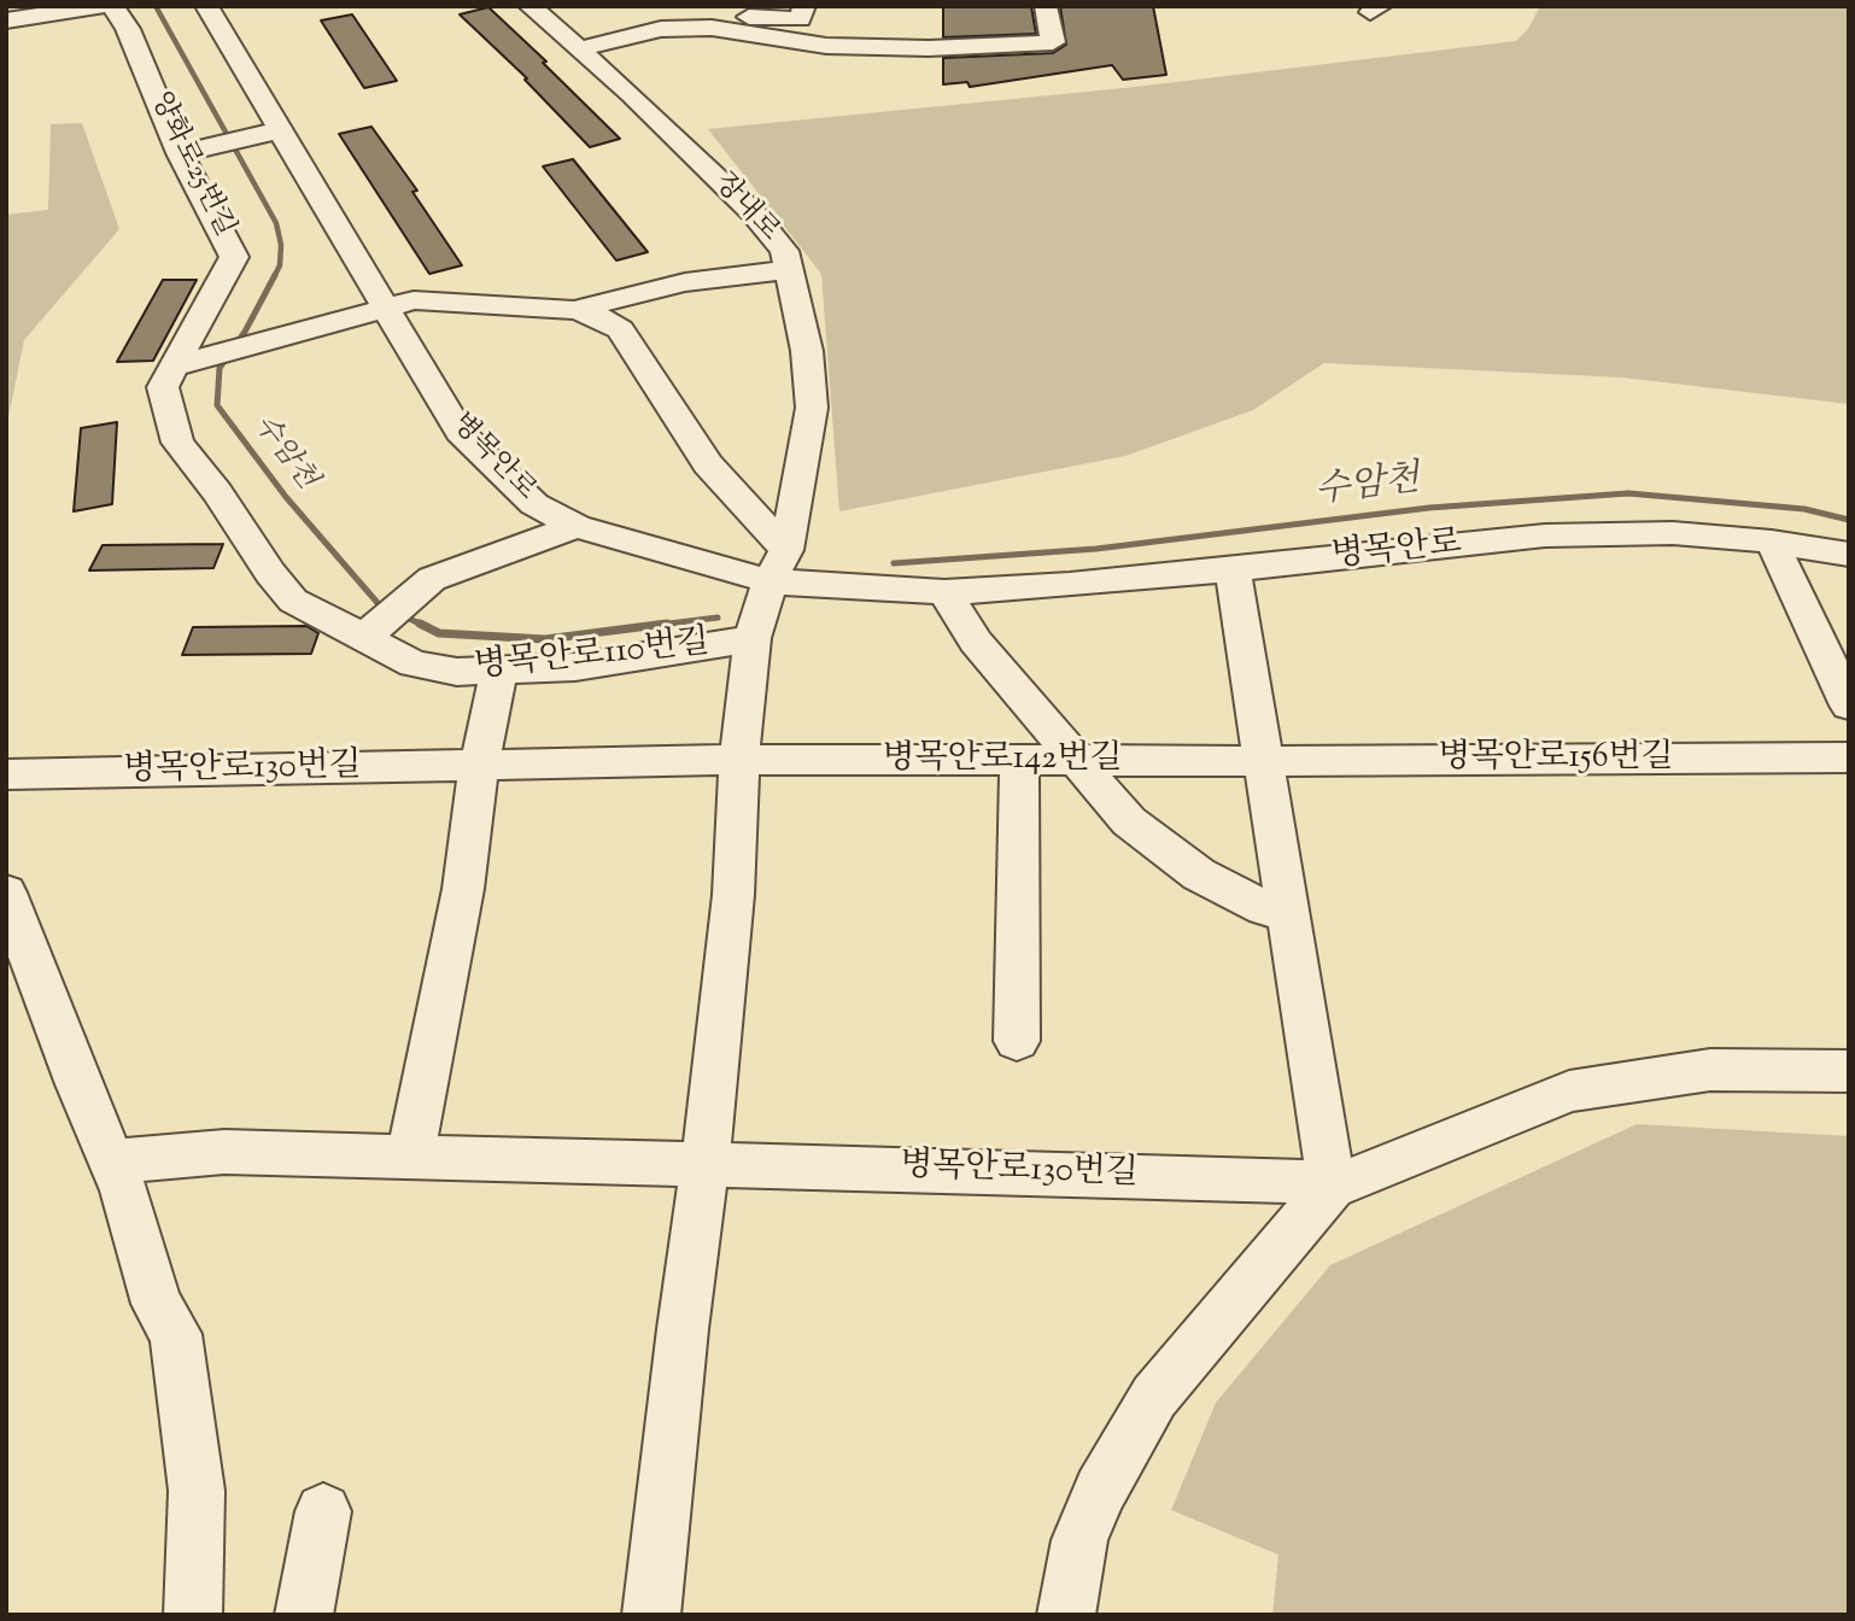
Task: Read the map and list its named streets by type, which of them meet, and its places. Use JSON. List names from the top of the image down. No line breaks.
{"streets":{"street":["양화로25번길","장내로","병목안로","병목안로110번길","병목안로156번길","병목안로142번길","병목안로130번길"]},"crossings":[["양화로25번길","병목안로110번길"],["장내로","병목안로"],["병목안로156번길","병목안로142번길"],["병목안로142번길","병목안로130번길"]],"water":["수암천"]}
